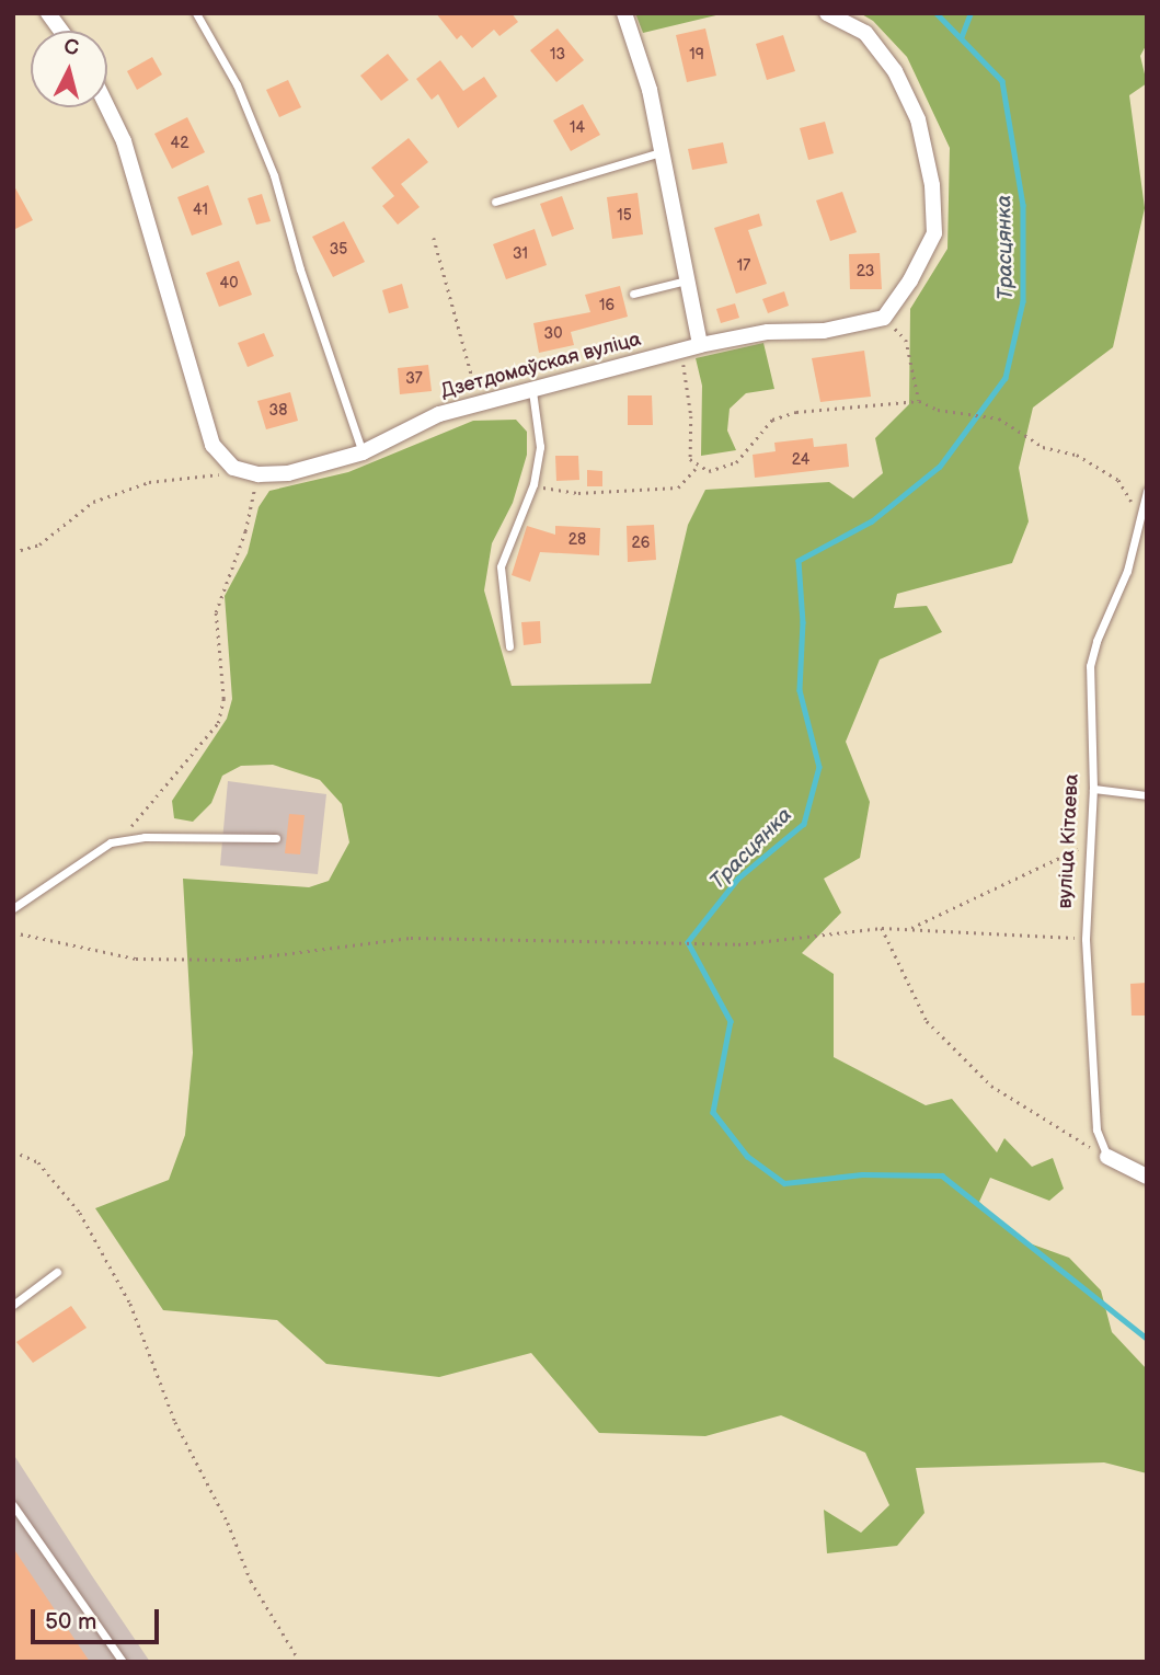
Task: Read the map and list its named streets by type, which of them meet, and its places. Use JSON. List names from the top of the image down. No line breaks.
{"streets":{"street":["Дзетдомаўская вуліца"],"lane":["вуліца Кітаева"]},"water":["Трасцянка"],"house_numbers":["13","19","14","42","41","15","35","31","17","23","40","16","30","37","38","24","28","26"],"scale_bar":"50 m","north":"top"}
